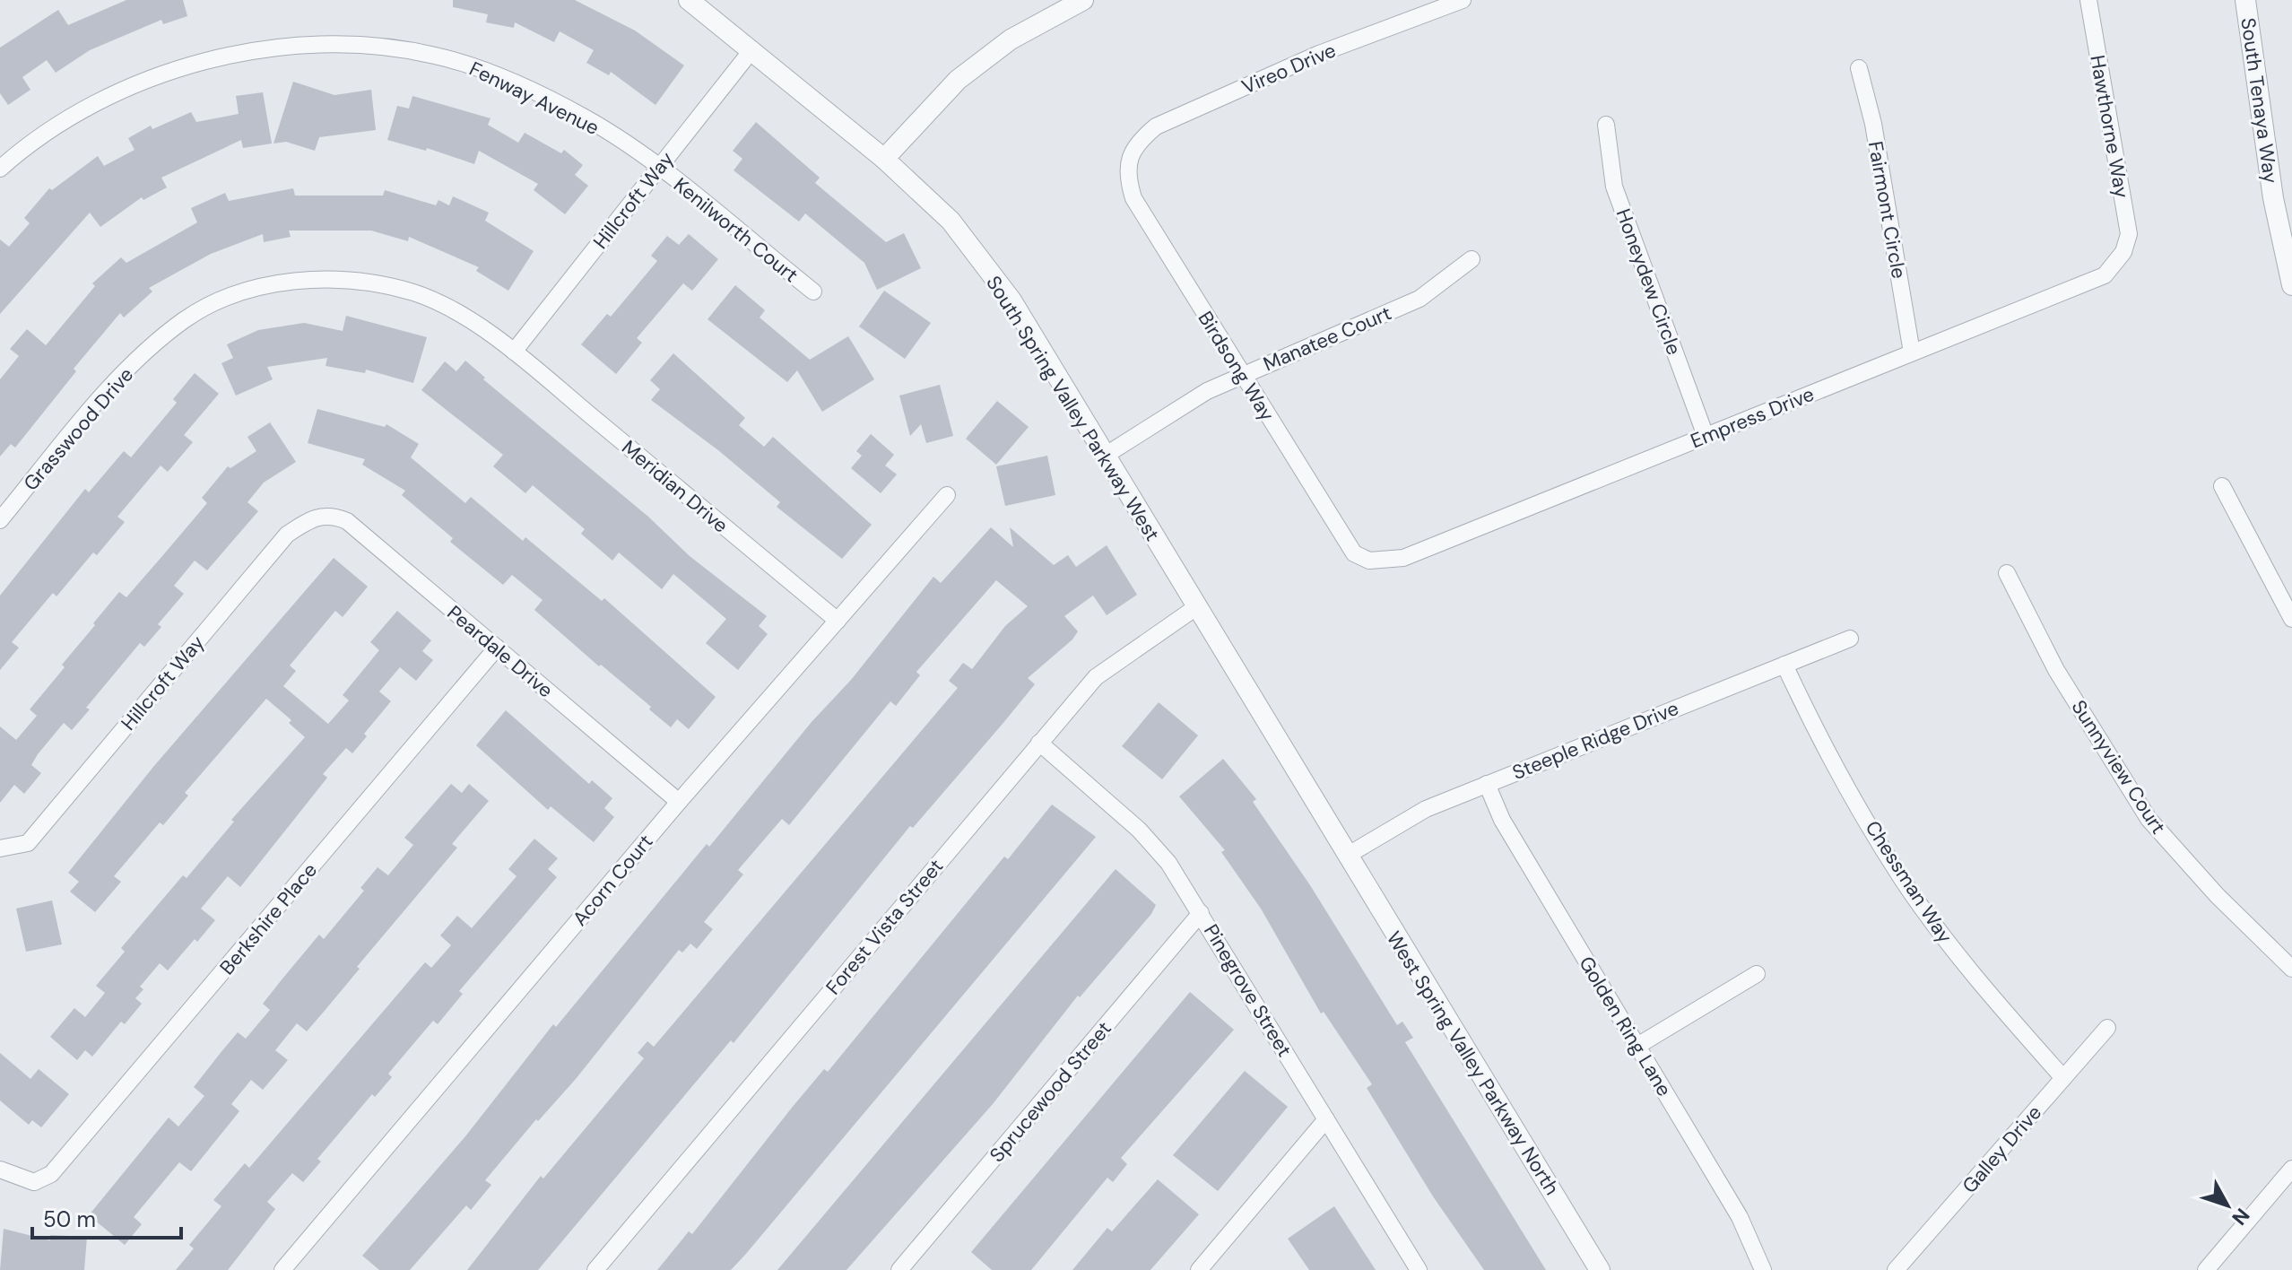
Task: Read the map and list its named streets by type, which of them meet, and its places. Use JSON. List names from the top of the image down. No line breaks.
{"streets":{"street":["Vireo Drive","Fenway Avenue","South Tenaya Way","Hawthorne Way","Hillcroft Way","Fairmont Circle","Kenilworth Court","Honeydew Circle","Manatee Court","Birdsong Way","South Spring Valley Parkway West","Empress Drive","Grasswood Drive","Meridian Drive","Peardale Drive","Steeple Ridge Drive","Sunnyview Court","Acorn Court","Chessman Way","Berkshire Place","Forest Vista Street","Pinegrove Street","Golden Ring Lane","West Spring Valley Parkway North","Sprucewood Street","Galley Drive"]},"crossings":[["Vireo Drive","Birdsong Way"],["Fenway Avenue","Hillcroft Way"],["Fenway Avenue","Kenilworth Court"],["Hawthorne Way","Empress Drive"],["Hillcroft Way","Kenilworth Court"],["Hillcroft Way","South Spring Valley Parkway West"],["Hillcroft Way","Grasswood Drive"],["Hillcroft Way","Meridian Drive"],["Hillcroft Way","Peardale Drive"],["Fairmont Circle","Empress Drive"],["Honeydew Circle","Empress Drive"],["Manatee Court","Birdsong Way"],["Manatee Court","South Spring Valley Parkway West"],["Birdsong Way","Empress Drive"],["South Spring Valley Parkway West","Steeple Ridge Drive"],["South Spring Valley Parkway West","Forest Vista Street"],["South Spring Valley Parkway West","West Spring Valley Parkway North"],["Grasswood Drive","Meridian Drive"],["Meridian Drive","Acorn Court"],["Peardale Drive","Acorn Court"],["Peardale Drive","Berkshire Place"],["Steeple Ridge Drive","Chessman Way"],["Steeple Ridge Drive","Golden Ring Lane"],["Steeple Ridge Drive","West Spring Valley Parkway North"],["Chessman Way","Galley Drive"],["Forest Vista Street","Pinegrove Street"],["Pinegrove Street","Sprucewood Street"]],"scale_bar":"50 m","north":"bottom right"}
